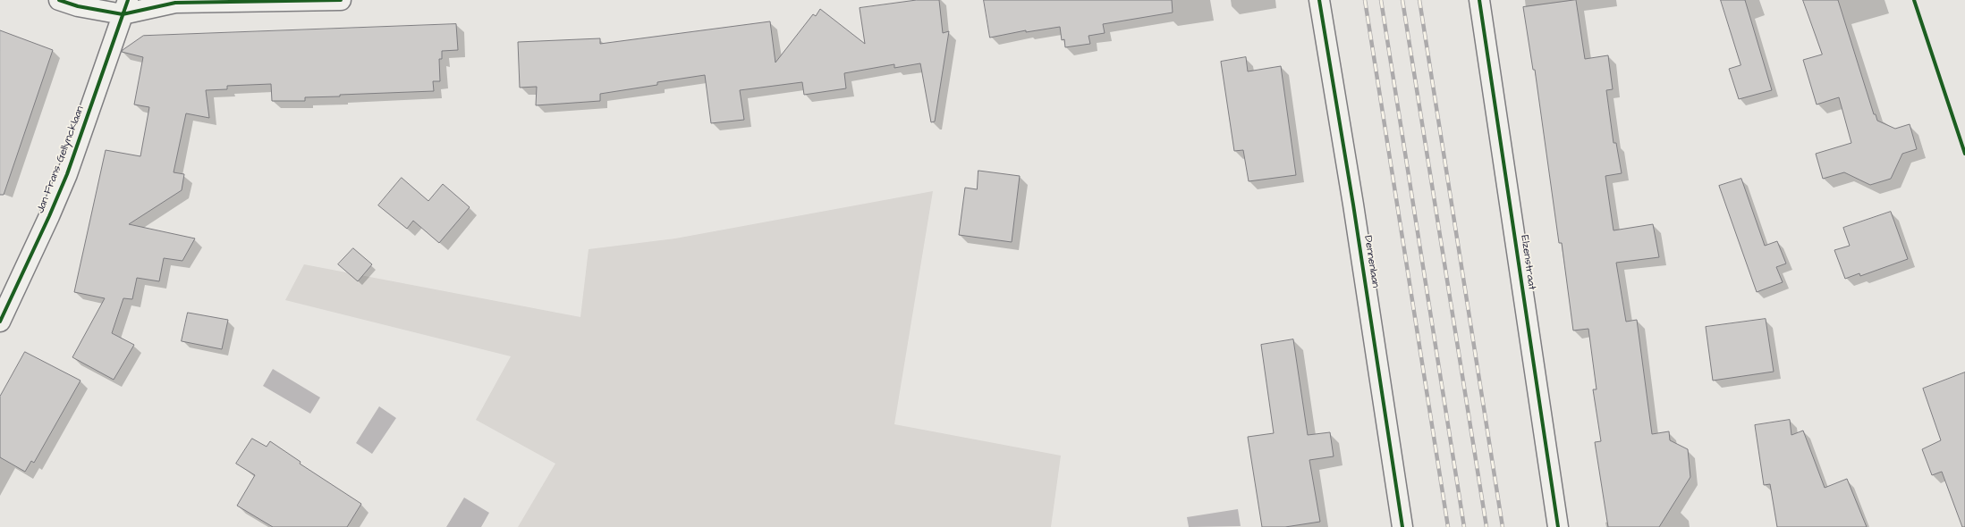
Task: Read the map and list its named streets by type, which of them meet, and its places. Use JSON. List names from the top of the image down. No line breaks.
{"streets":{"street":["Jan Frans Gellyncklaan","Dennenlaan","Elzenstraat"]}}
